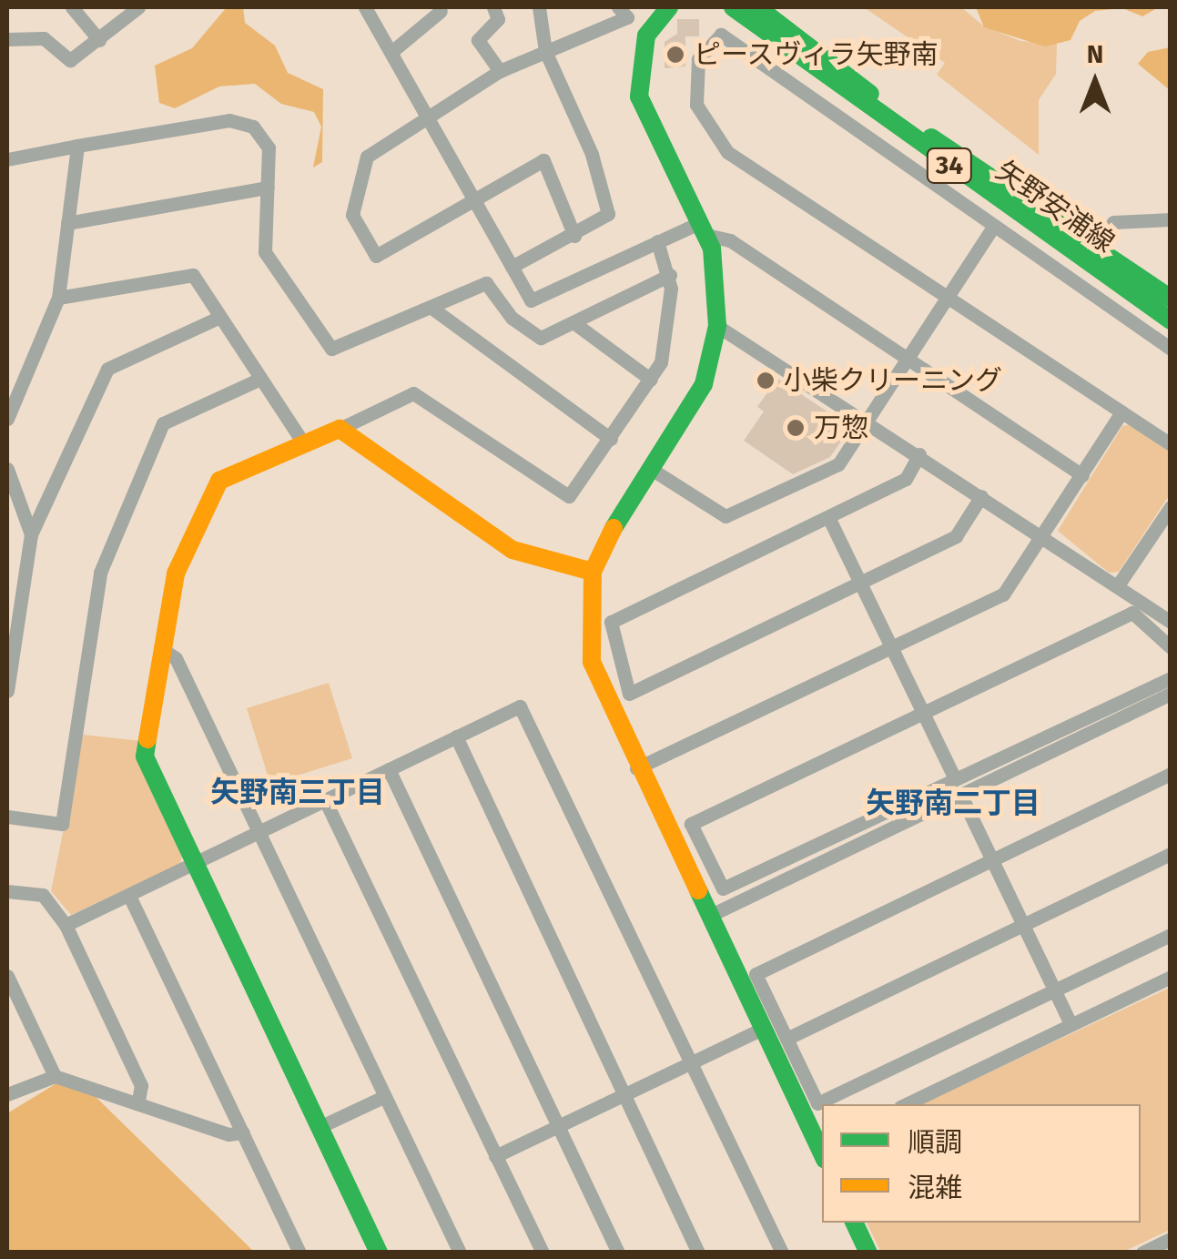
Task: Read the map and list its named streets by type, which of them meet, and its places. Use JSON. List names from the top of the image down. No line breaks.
{"streets":{"street":["34","矢野安浦線"]},"districts":["矢野南三丁目","矢野南二丁目"],"places":["ピースヴィラ矢野南","小柴クリーニング","万惣"],"legend":["順調","混雑"],"north":"top"}
